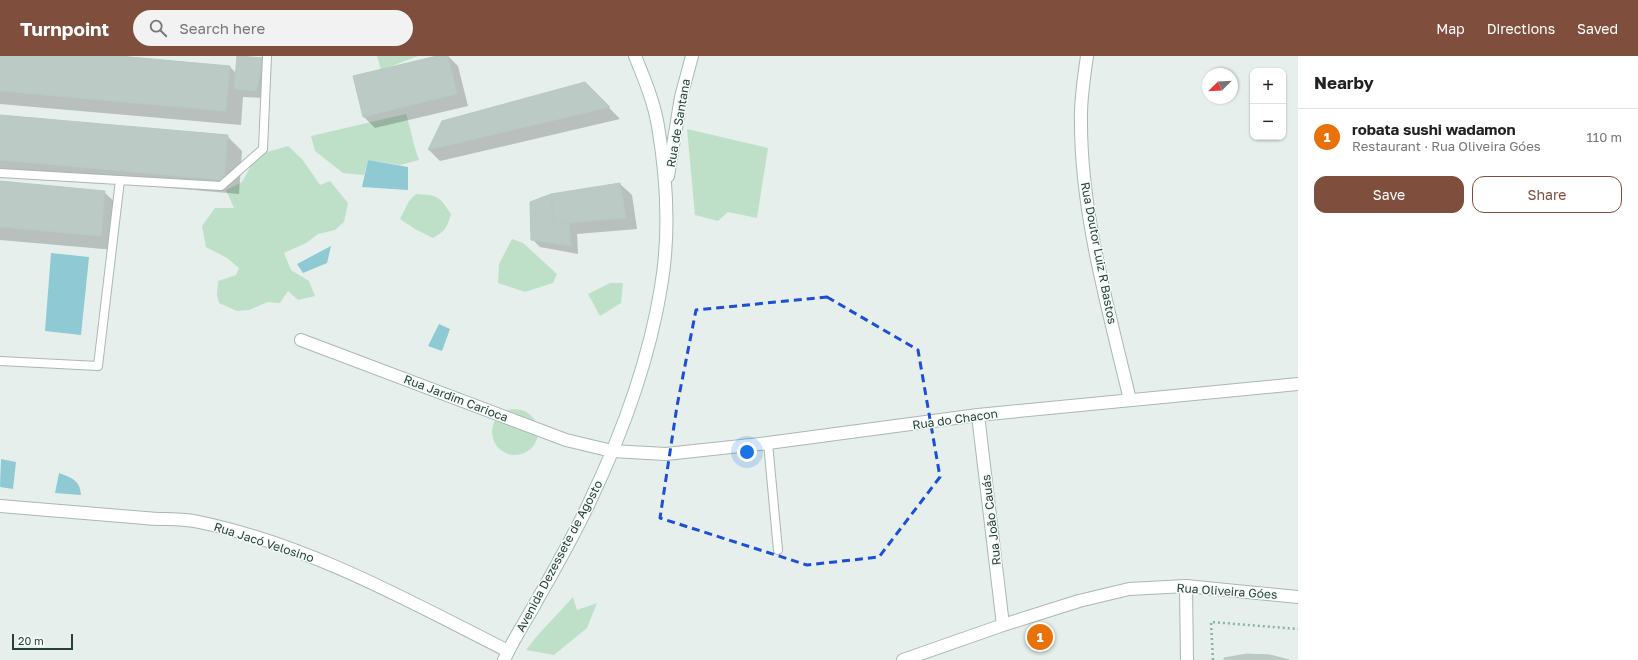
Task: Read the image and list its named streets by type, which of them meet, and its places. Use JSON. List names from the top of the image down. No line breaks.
{"streets":{"street":["Rua de Santana","Rua Doutor Luiz R Bastos","Rua Jardim Carioca","Rua do Chacon","Rua João Cauás","Rua Jacó Velosino","Avenida Dezessete de Agosto","Rua Oliveira Góes"]},"crossings":[["Rua de Santana","Avenida Dezessete de Agosto"],["Rua Doutor Luiz R Bastos","Rua do Chacon"],["Rua Jardim Carioca","Rua do Chacon"],["Rua Jardim Carioca","Avenida Dezessete de Agosto"],["Rua do Chacon","Rua João Cauás"],["Rua do Chacon","Avenida Dezessete de Agosto"],["Rua João Cauás","Rua Oliveira Góes"],["Rua Jacó Velosino","Avenida Dezessete de Agosto"]],"scale_bar":"20 m","north":"bottom left","page":{"header":"Turnpoint","search":"Search here","nav":["Map","Directions","Saved"],"heading":"Nearby","map_buttons":["+","−"],"list":[{"mark":"1","name":"robata sushi wadamon","note":"Restaurant · Rua Oliveira Góes","value":"110 m"}],"buttons":["Save","Share"],"pins":"1","scale":"20 m"}}
